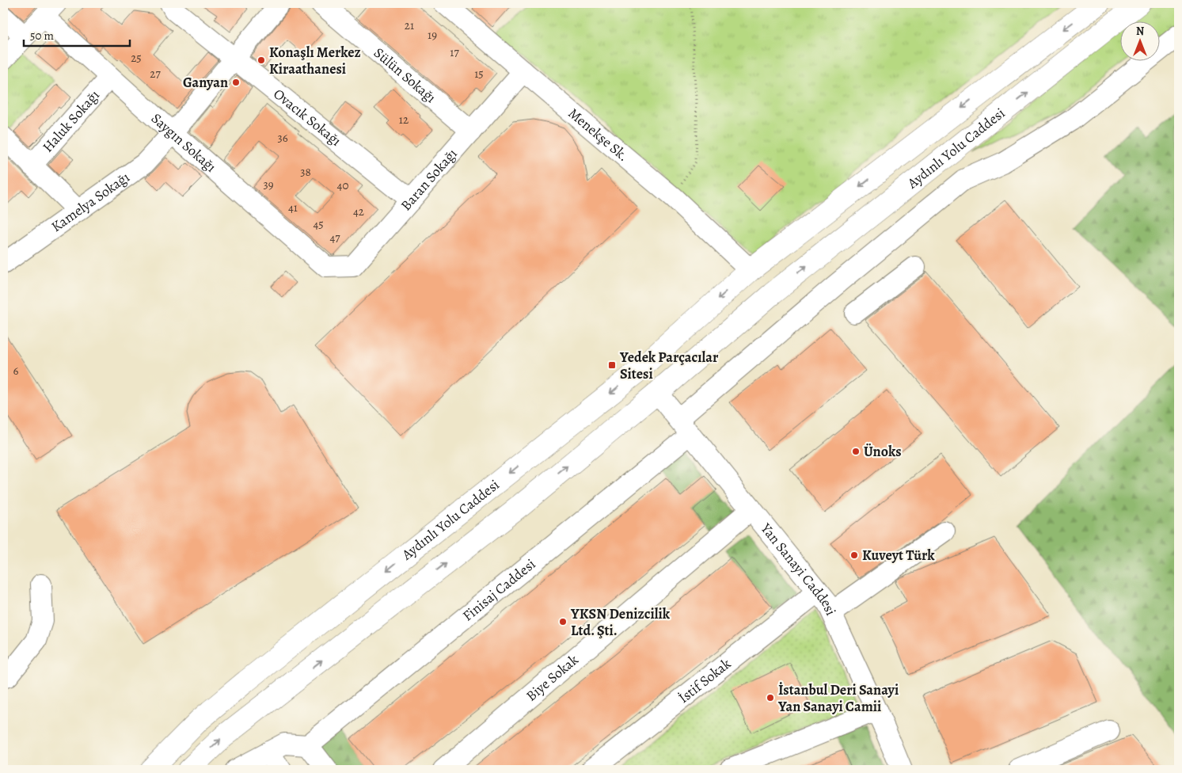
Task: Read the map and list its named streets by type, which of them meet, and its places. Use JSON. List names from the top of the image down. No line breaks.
{"streets":{"main road":["Aydınlı Yolu Caddesi"],"street":["Sülün Sokağı","Ovacık Sokağı","Haluk Sokağı","Menekşe Sk.","Saygın Sokağı","Baran Sokağı","Kamelya Sokağı","Yan Sanayi Caddesi","Finisaj Caddesi","Biye Sokak","İstif Sokak"]},"crossings":[["Sülün Sokağı","Baran Sokağı"],["Ovacık Sokağı","Baran Sokağı"],["Ovacık Sokağı","Kamelya Sokağı"],["Haluk Sokağı","Saygın Sokağı"],["Menekşe Sk.","Aydınlı Yolu Caddesi"],["Menekşe Sk.","Baran Sokağı"],["Saygın Sokağı","Baran Sokağı"],["Saygın Sokağı","Kamelya Sokağı"],["Aydınlı Yolu Caddesi","Yan Sanayi Caddesi"],["Yan Sanayi Caddesi","Finisaj Caddesi"],["Yan Sanayi Caddesi","Biye Sokak"],["Yan Sanayi Caddesi","İstif Sokak"]],"places":{"other":["Konaşlı Merkez Kiraathanesi","Ganyan","Ünoks","Kuveyt Türk","YKSN Denizcilik Ltd. Şti.","İstanbul Deri Sanayi Yan Sanayi Camii"],"transit":["Yedek Parçacılar Sitesi"]},"house_numbers":["21","19","17","25","27","15","12","36","38","39","40","41","42","45","47","6"],"scale_bar":"50 m","north":"top"}
